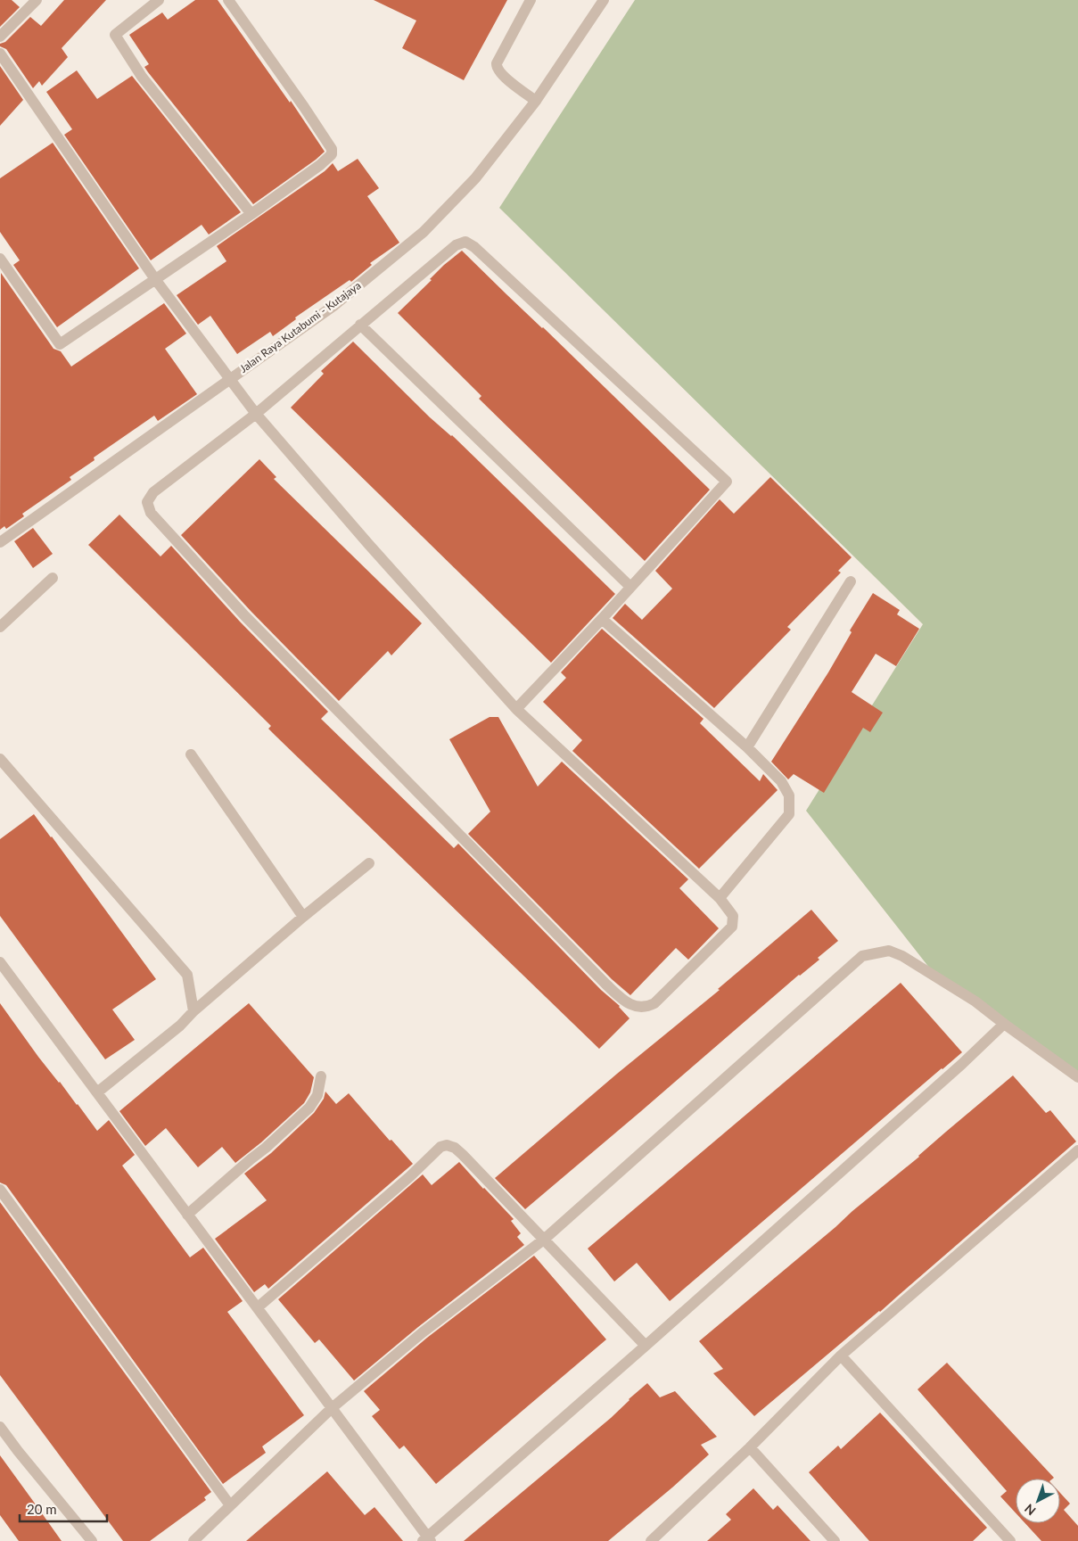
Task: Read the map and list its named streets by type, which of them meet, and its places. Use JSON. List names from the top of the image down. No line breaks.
{"streets":{"street":["Jalan Raya Kutabumi - Kutajaya"]},"scale_bar":"20 m","north":"bottom left"}
